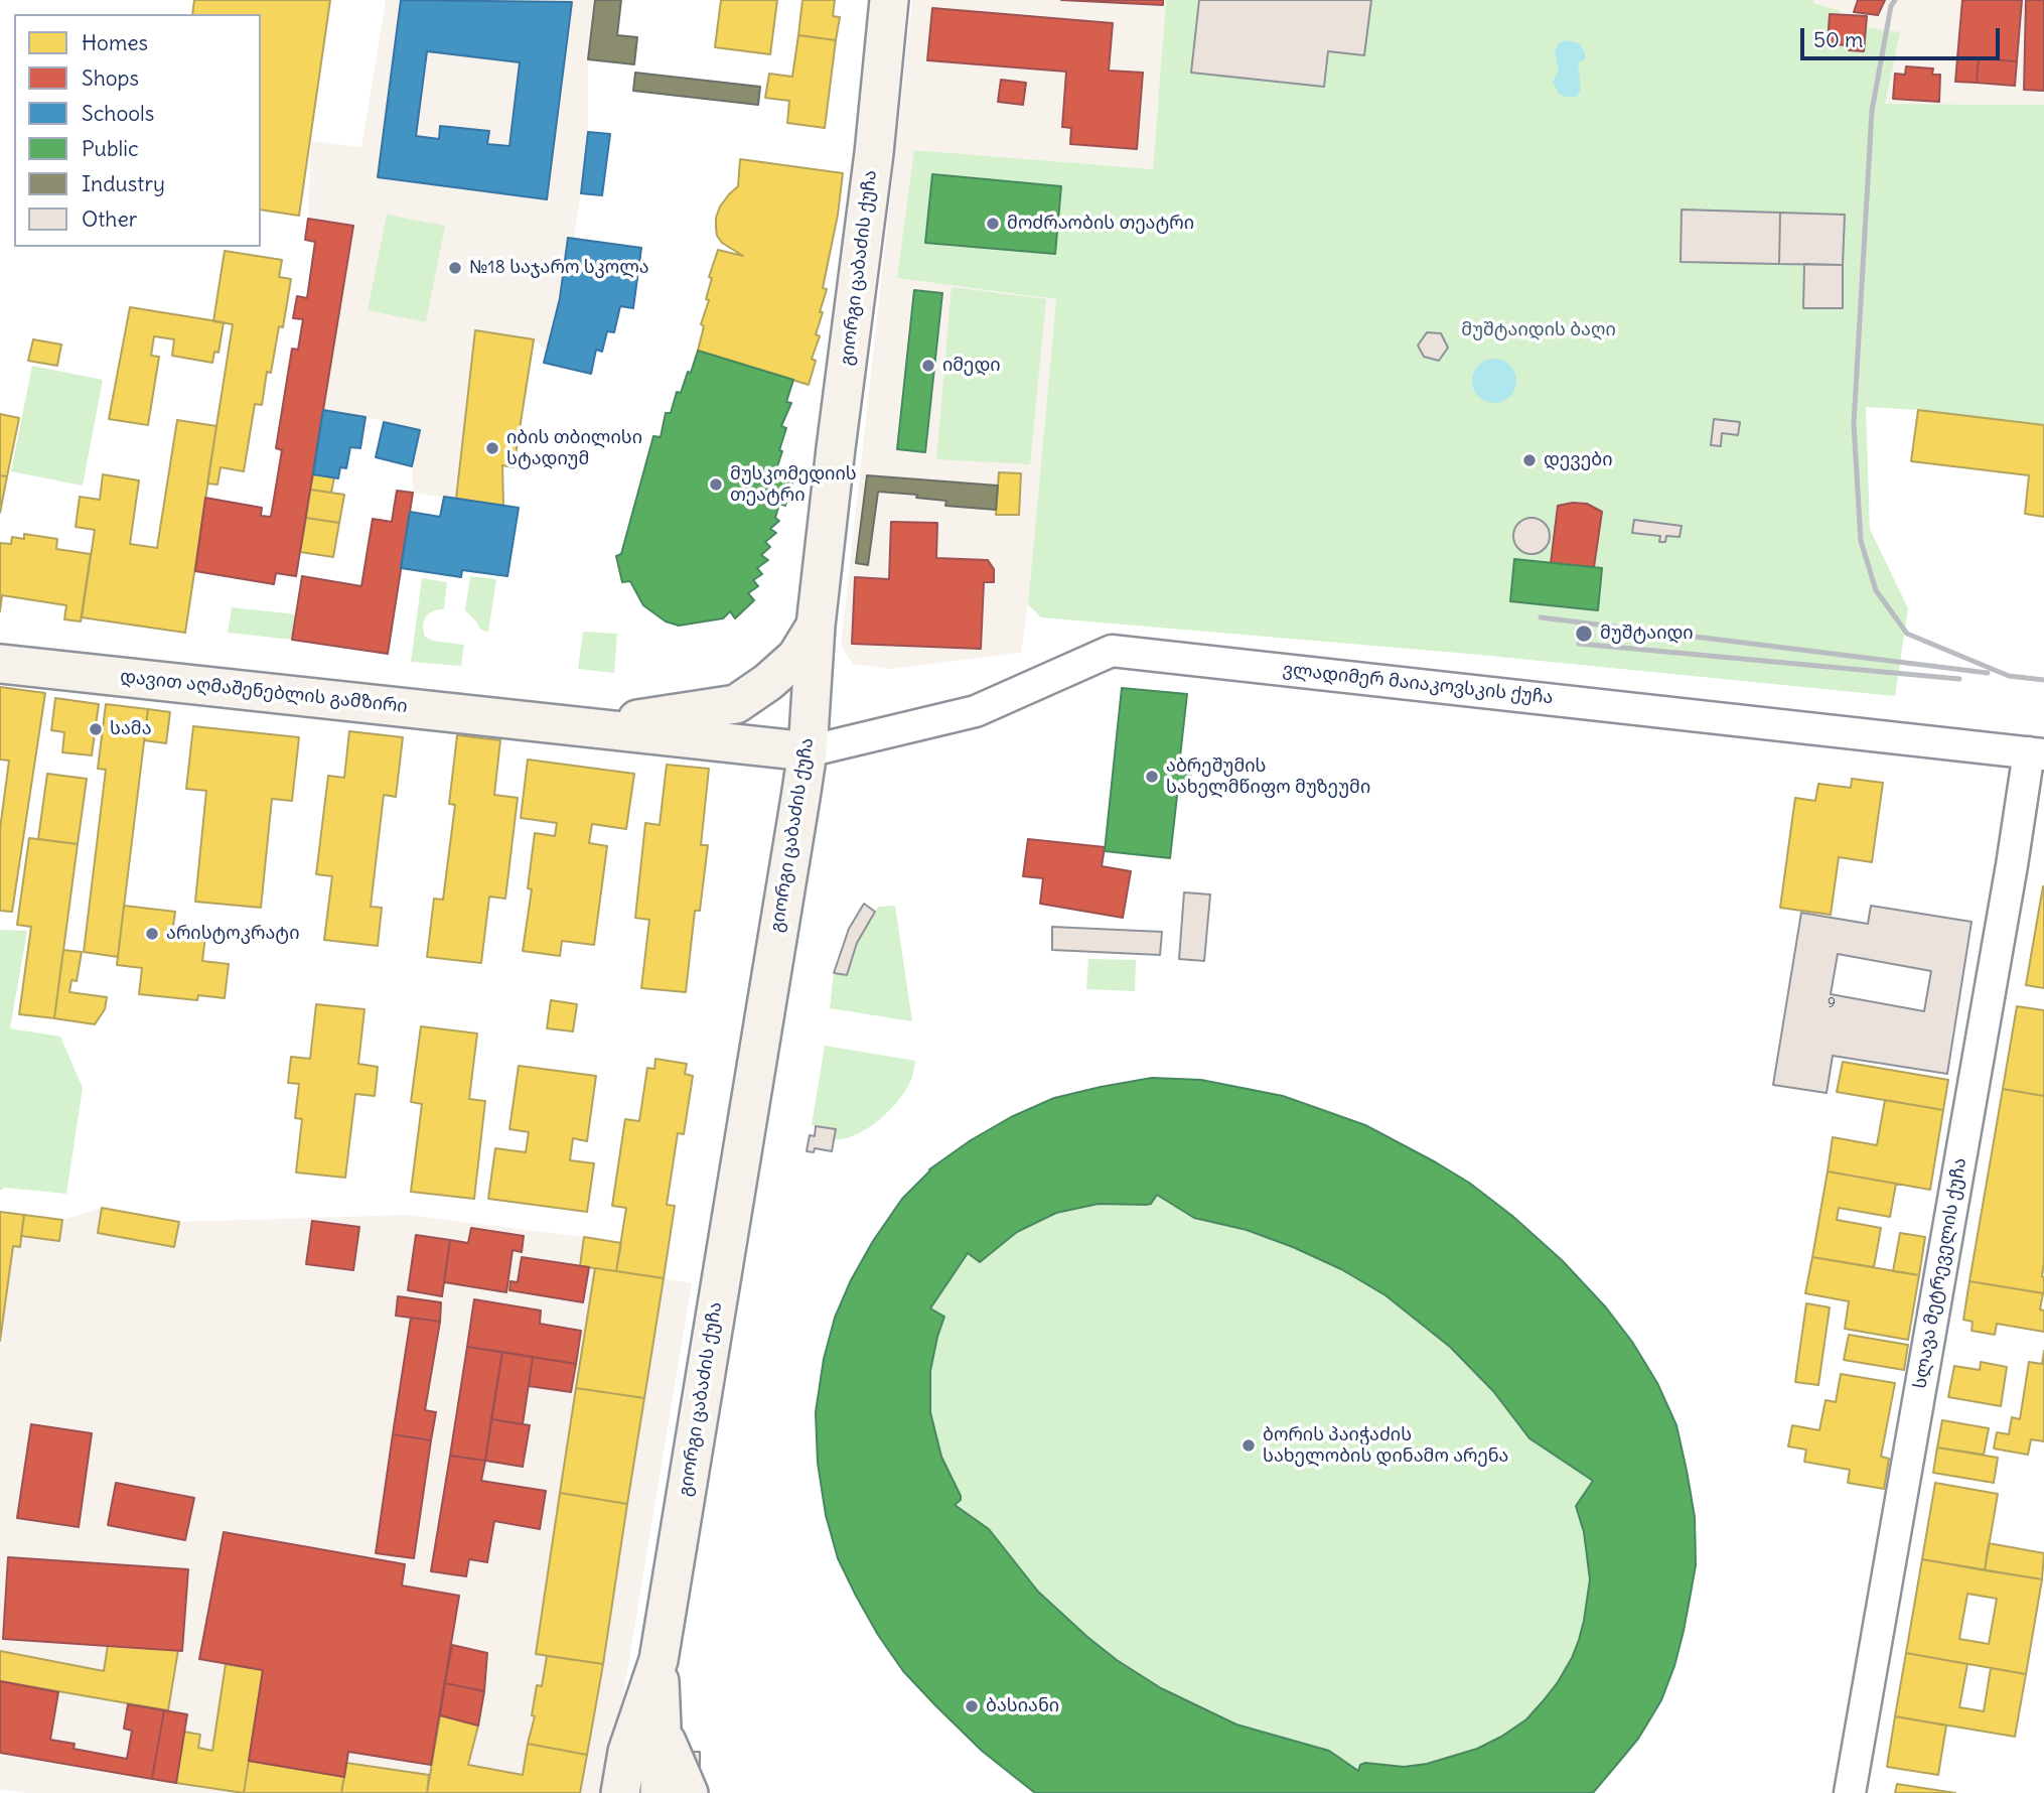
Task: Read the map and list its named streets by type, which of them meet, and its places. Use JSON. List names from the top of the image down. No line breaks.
{"streets":{"main road":["გიორგი ცაბაძის ქუჩა","დავით აღმაშენებლის გამზირი"],"street":["ვლადიმერ მაიაკოვსკის ქუჩა","სლავა მეტრეველის ქუჩა"]},"crossings":[["გიორგი ცაბაძის ქუჩა","ვლადიმერ მაიაკოვსკის ქუჩა"],["გიორგი ცაბაძის ქუჩა","დავით აღმაშენებლის გამზირი"],["ვლადიმერ მაიაკოვსკის ქუჩა","დავით აღმაშენებლის გამზირი"],["ვლადიმერ მაიაკოვსკის ქუჩა","სლავა მეტრეველის ქუჩა"]],"parks":["მუშტაიდის ბაღი"],"places":["მოძრაობის თეატრი","№18 საჯარო სკოლა","იმედი","იბის თბილისი სტადიუმ","დევები","მუსკომედიის თეატრი","მუშტაიდი","სამა","აბრეშუმის სახელმწიფო მუზეუმი","არისტოკრატი","ბორის პაიჭაძის სახელობის დინამო არენა","ბასიანი"],"house_numbers":["9"],"legend":["Homes","Shops","Schools","Public","Industry","Other"],"scale_bar":"50 m"}
